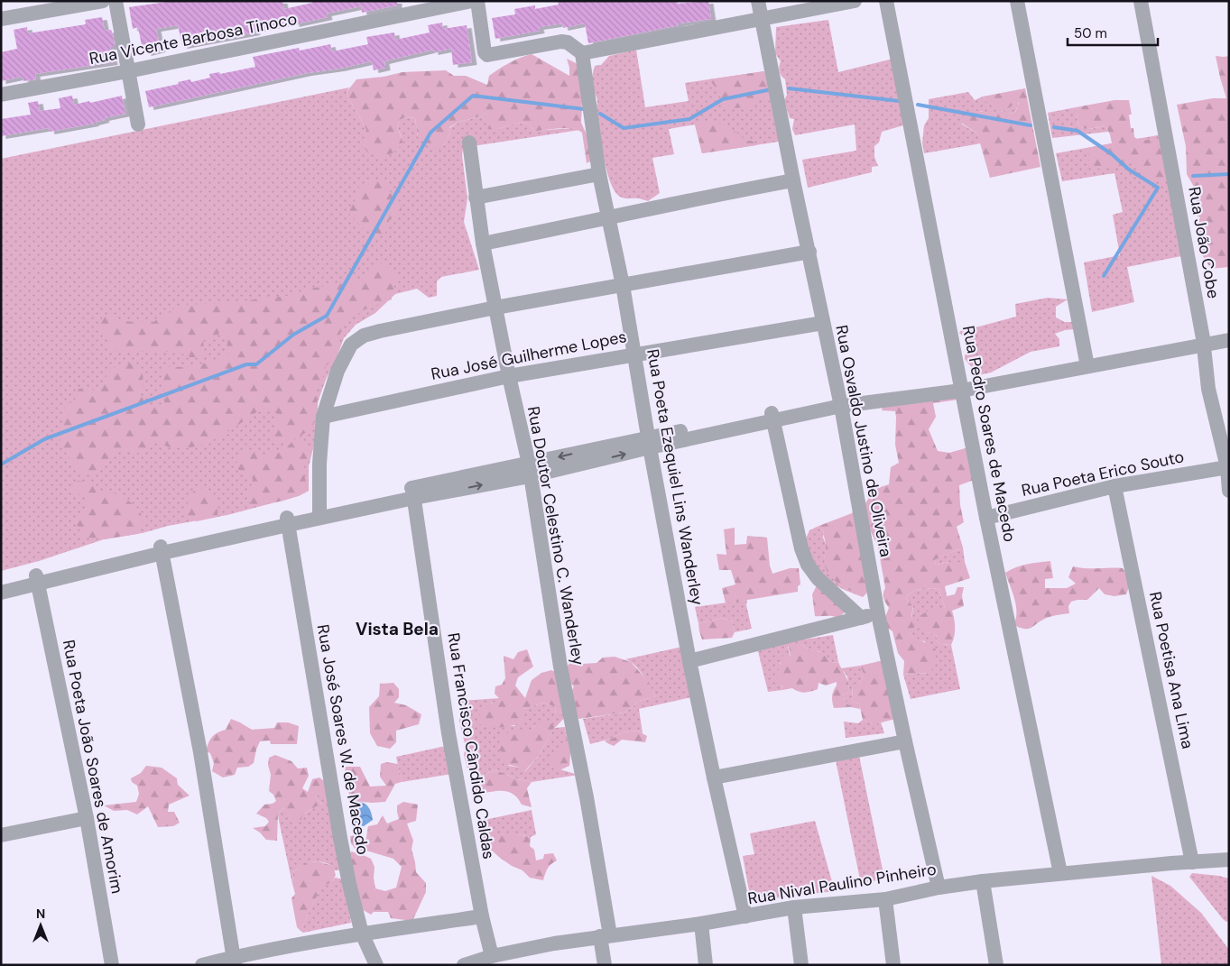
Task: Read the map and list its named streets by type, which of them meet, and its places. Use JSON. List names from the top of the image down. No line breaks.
{"streets":{"street":["Rua Vicente Barbosa Tinoco","Rua João Cobe","Rua José Guilherme Lopes","Rua Pedro Soares de Macedo","Rua Osvaldo Justino de Oliveira","Rua Poeta Erico Souto","Rua Poeta Ezequiel Lins Wanderley","Rua Doutor Celestino C. Wanderley","Rua Poetisa Ana Lima","Rua José Soares W. de Macedo","Rua Francisco Cândido Caldas","Rua Poeta João Soares de Amorim","Rua Nival Paulino Pinheiro"]},"crossings":[["Rua João Cobe","Rua Poeta Erico Souto"],["Rua José Guilherme Lopes","Rua Osvaldo Justino de Oliveira"],["Rua José Guilherme Lopes","Rua Poeta Ezequiel Lins Wanderley"],["Rua José Guilherme Lopes","Rua Doutor Celestino C. Wanderley"],["Rua Pedro Soares de Macedo","Rua Poeta Erico Souto"],["Rua Pedro Soares de Macedo","Rua Nival Paulino Pinheiro"],["Rua Osvaldo Justino de Oliveira","Rua Nival Paulino Pinheiro"],["Rua Poeta Erico Souto","Rua Poetisa Ana Lima"],["Rua Poeta Ezequiel Lins Wanderley","Rua Nival Paulino Pinheiro"],["Rua Doutor Celestino C. Wanderley","Rua Nival Paulino Pinheiro"],["Rua Poetisa Ana Lima","Rua Nival Paulino Pinheiro"],["Rua Francisco Cândido Caldas","Rua Nival Paulino Pinheiro"]],"districts":["Vista Bela"],"scale_bar":"50 m","north":"top"}
